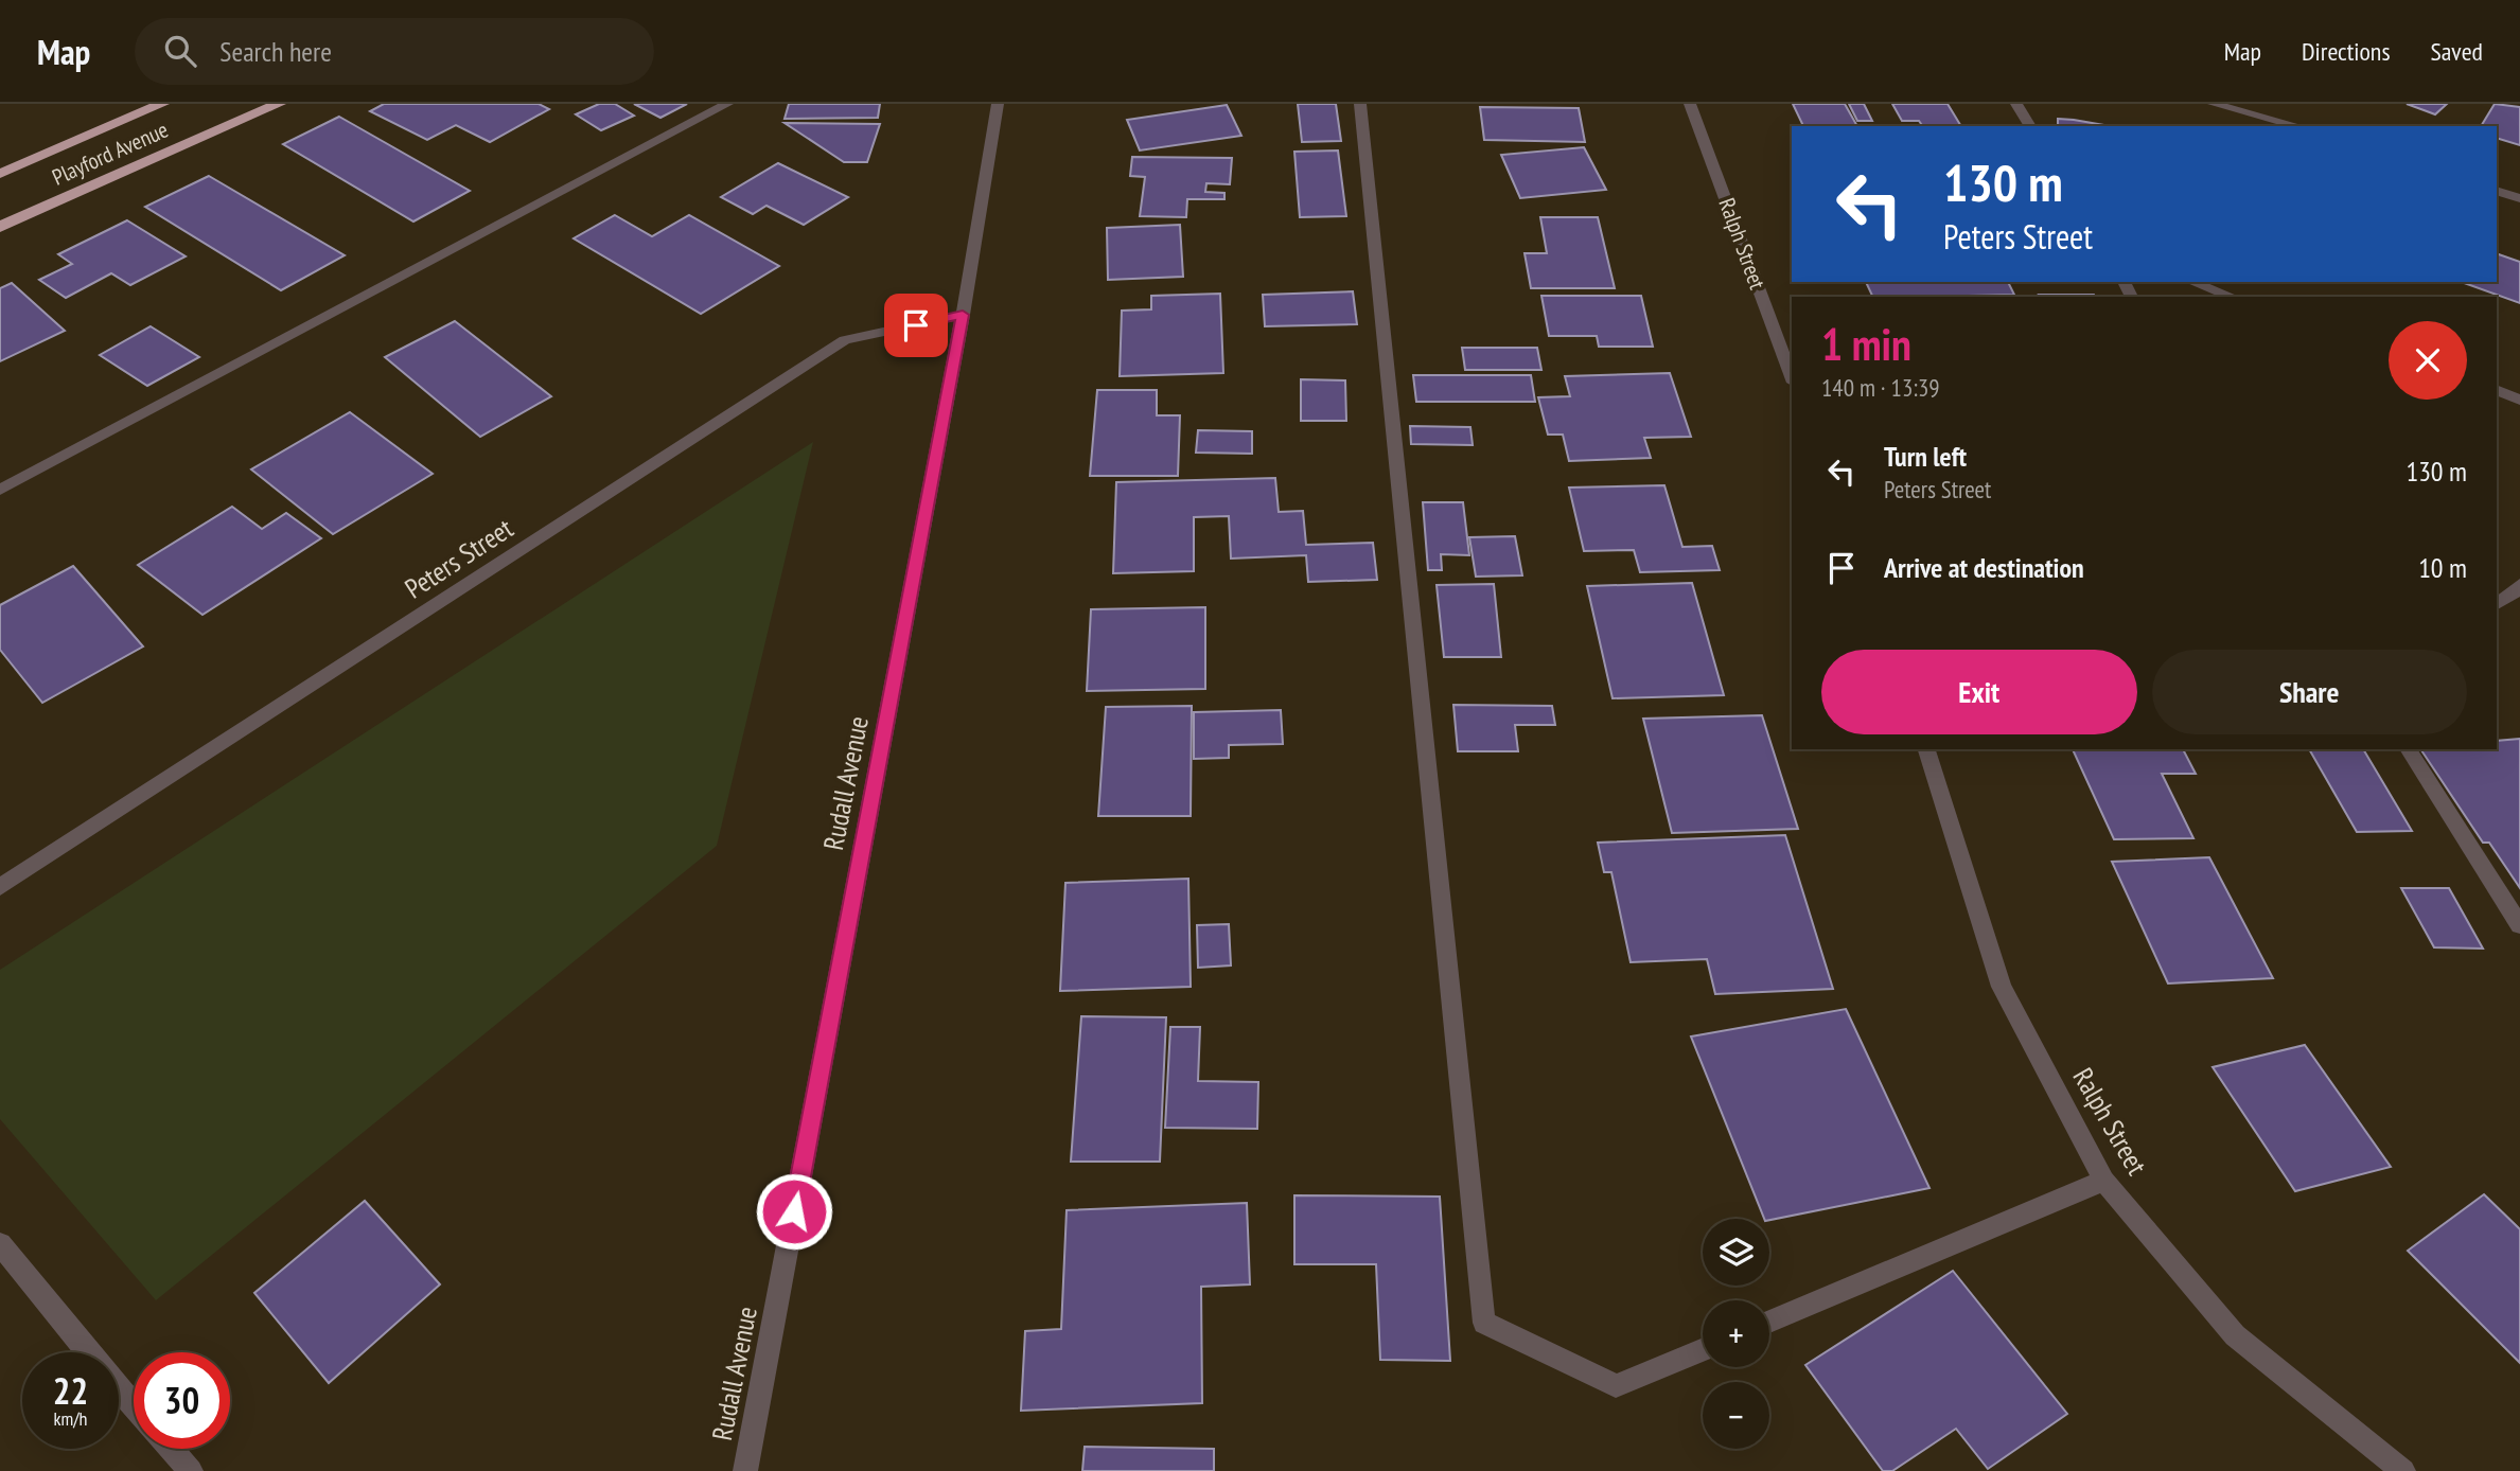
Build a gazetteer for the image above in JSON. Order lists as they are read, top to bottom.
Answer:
{
  "streets": {
    "highway": ["Playford Avenue"],
    "street": ["Ralph Street", "Peters Street", "Rudall Avenue"]
  },
  "crossings": [
    ["Peters Street", "Rudall Avenue"]
  ],
  "page": {
    "header": "Map",
    "search": "Search here",
    "nav": ["Map", "Directions", "Saved"],
    "turn": ["130 m", "Peters Street"],
    "heading": ["1 min", "140 m · 13:39"],
    "list": [
      {
        "name": "Turn left",
        "note": "Peters Street",
        "value": "130 m"
      },
      {
        "name": "Arrive at destination",
        "value": "10 m"
      }
    ],
    "buttons": ["Exit", "Share"],
    "map_buttons": ["+", "−"],
    "speed": "22 km/h",
    "limit": "30"
  }
}
